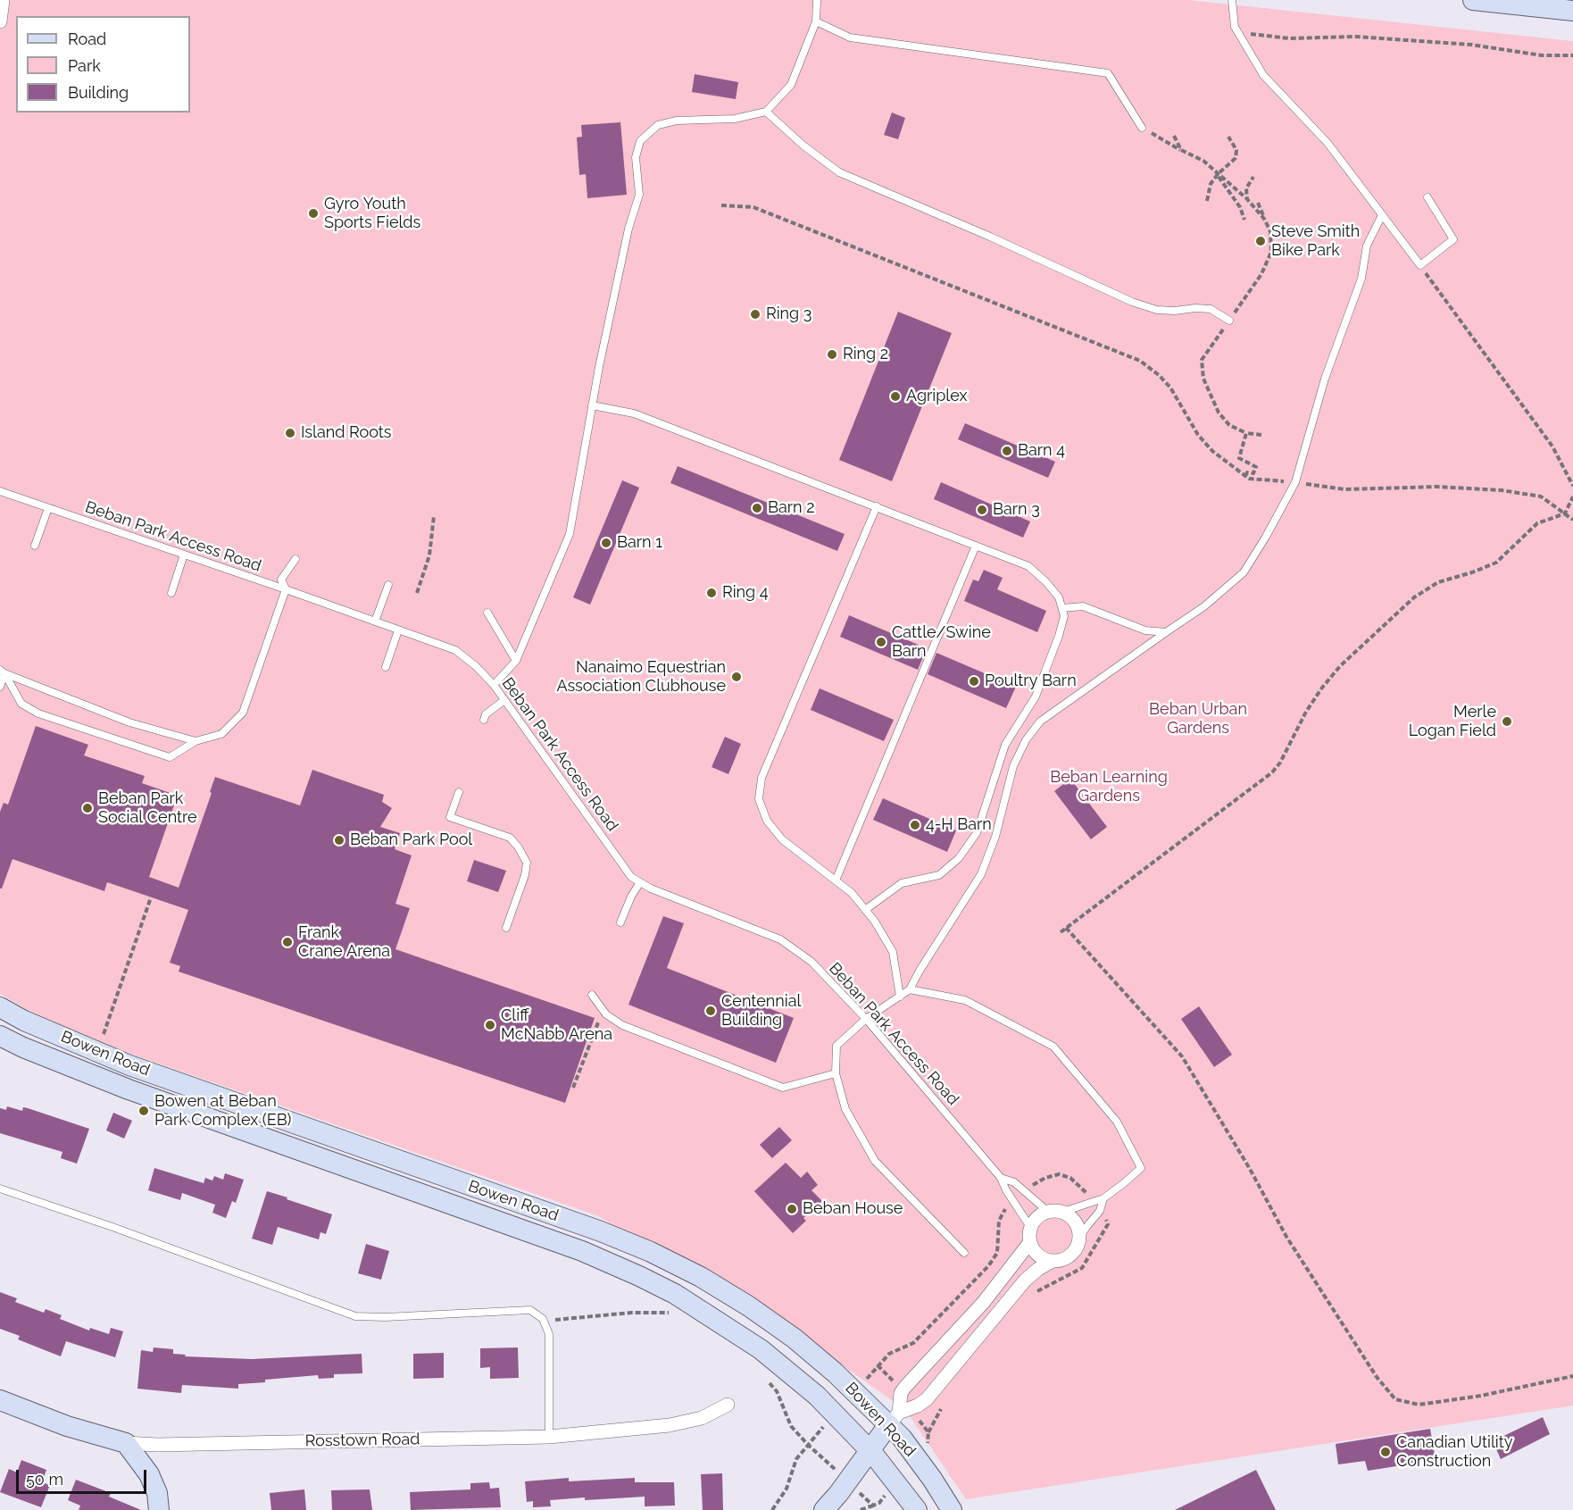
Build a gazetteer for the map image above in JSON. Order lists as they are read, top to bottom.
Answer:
{
  "streets": {
    "main road": ["Bowen Road", "Rosstown Road"],
    "lane": ["Beban Park Access Road"]
  },
  "parks": ["Beban Urban Gardens", "Beban Learning Gardens"],
  "places": [
    "Gyro Youth Sports Fields",
    "Steve Smith Bike Park",
    "Ring 3",
    "Ring 2",
    "Agriplex",
    "Island Roots",
    "Barn 4",
    "Barn 2",
    "Barn 3",
    "Barn 1",
    "Ring 4",
    "Cattle/Swine Barn",
    "Nanaimo Equestrian Association Clubhouse",
    "Poultry Barn",
    "Merle Logan Field",
    "Beban Park Social Centre",
    "4-H Barn",
    "Beban Park Pool",
    "Frank Crane Arena",
    "Centennial Building",
    "Cliff McNabb Arena",
    "Bowen at Beban Park Complex (EB)",
    "Beban House",
    "Canadian Utility Construction"
  ],
  "legend": ["Road", "Park", "Building"],
  "scale_bar": "50 m"
}
